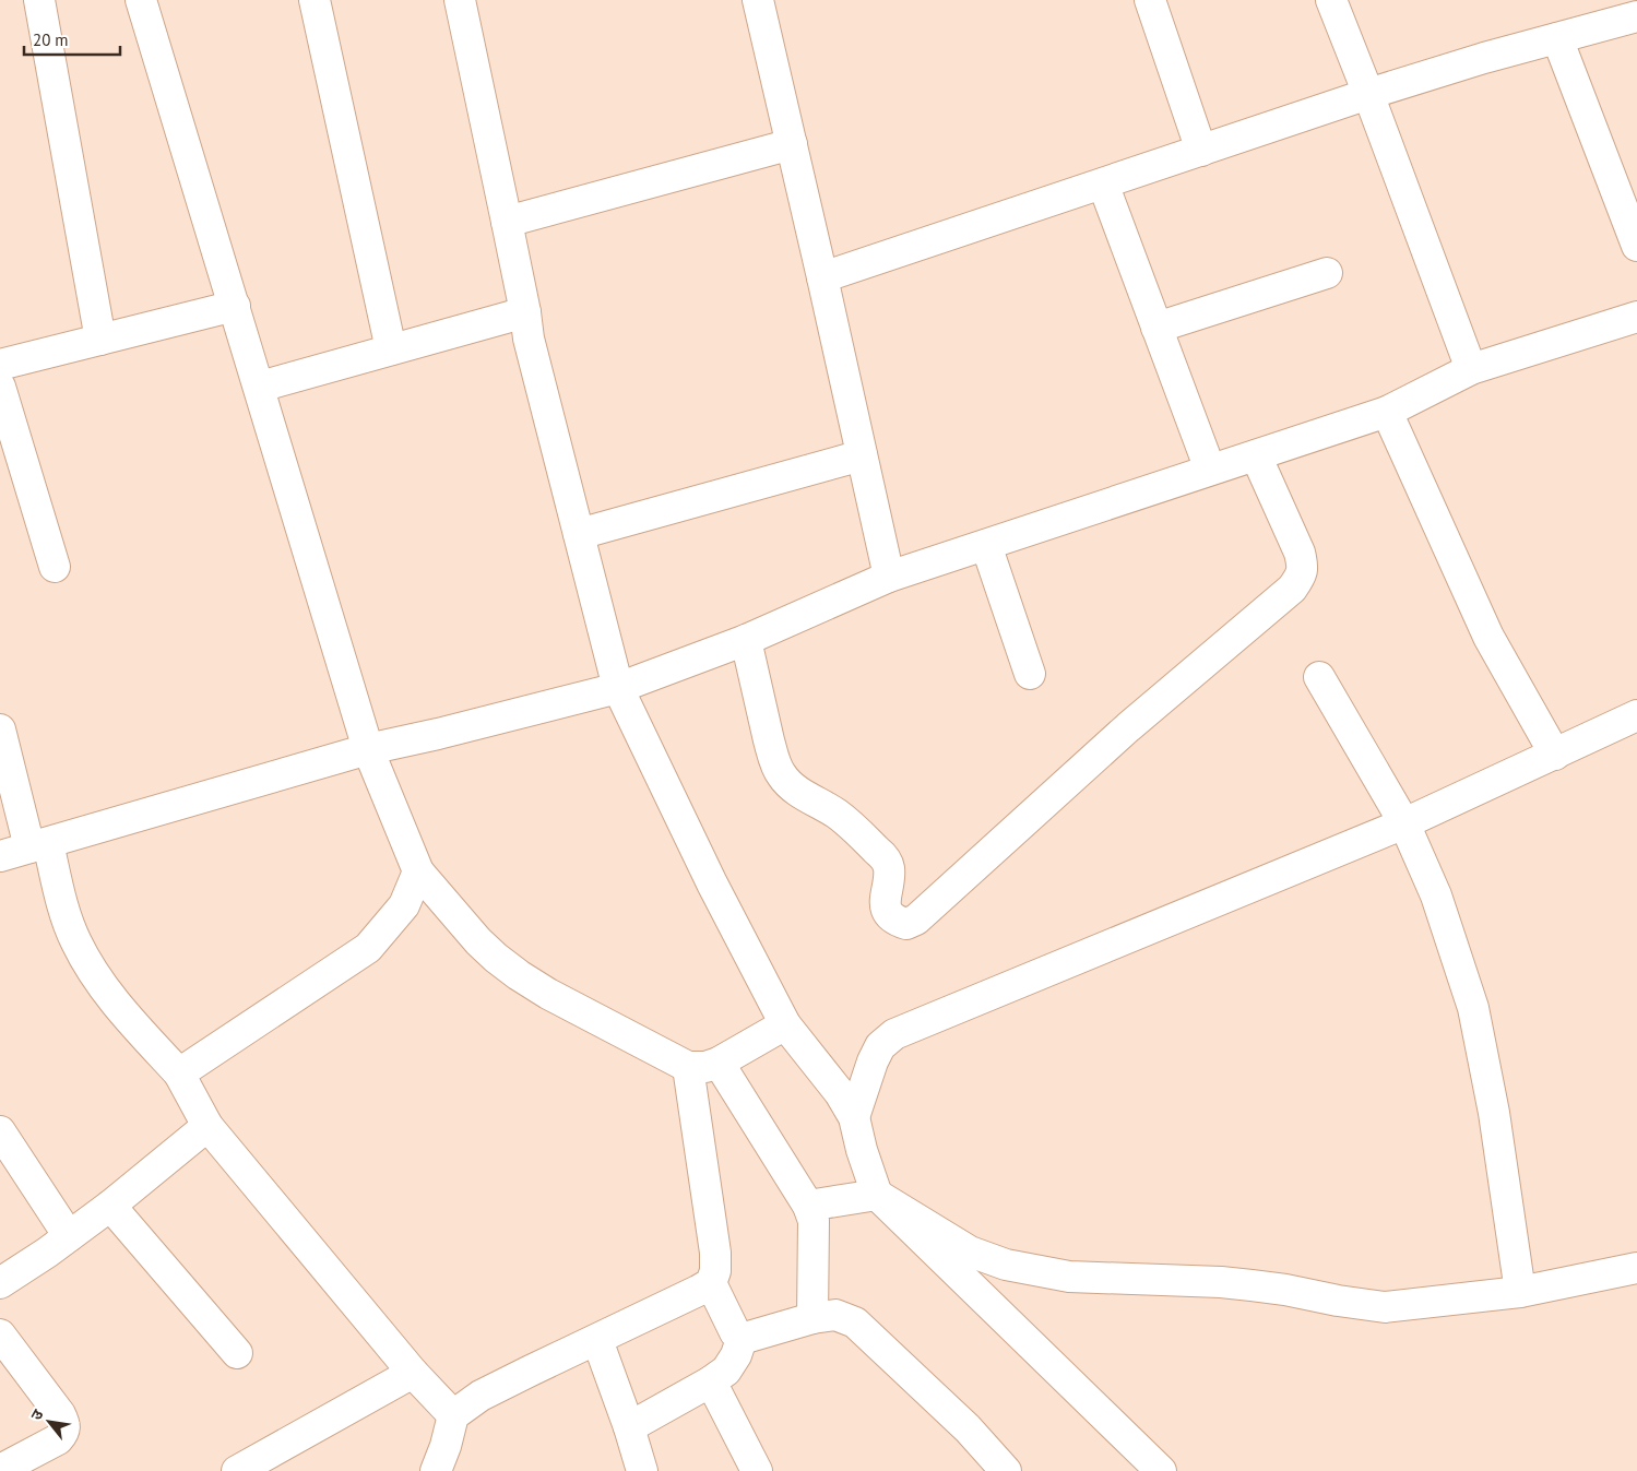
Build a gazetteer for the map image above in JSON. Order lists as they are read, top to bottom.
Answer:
{
  "scale_bar": "20 m",
  "north": "top left"
}
